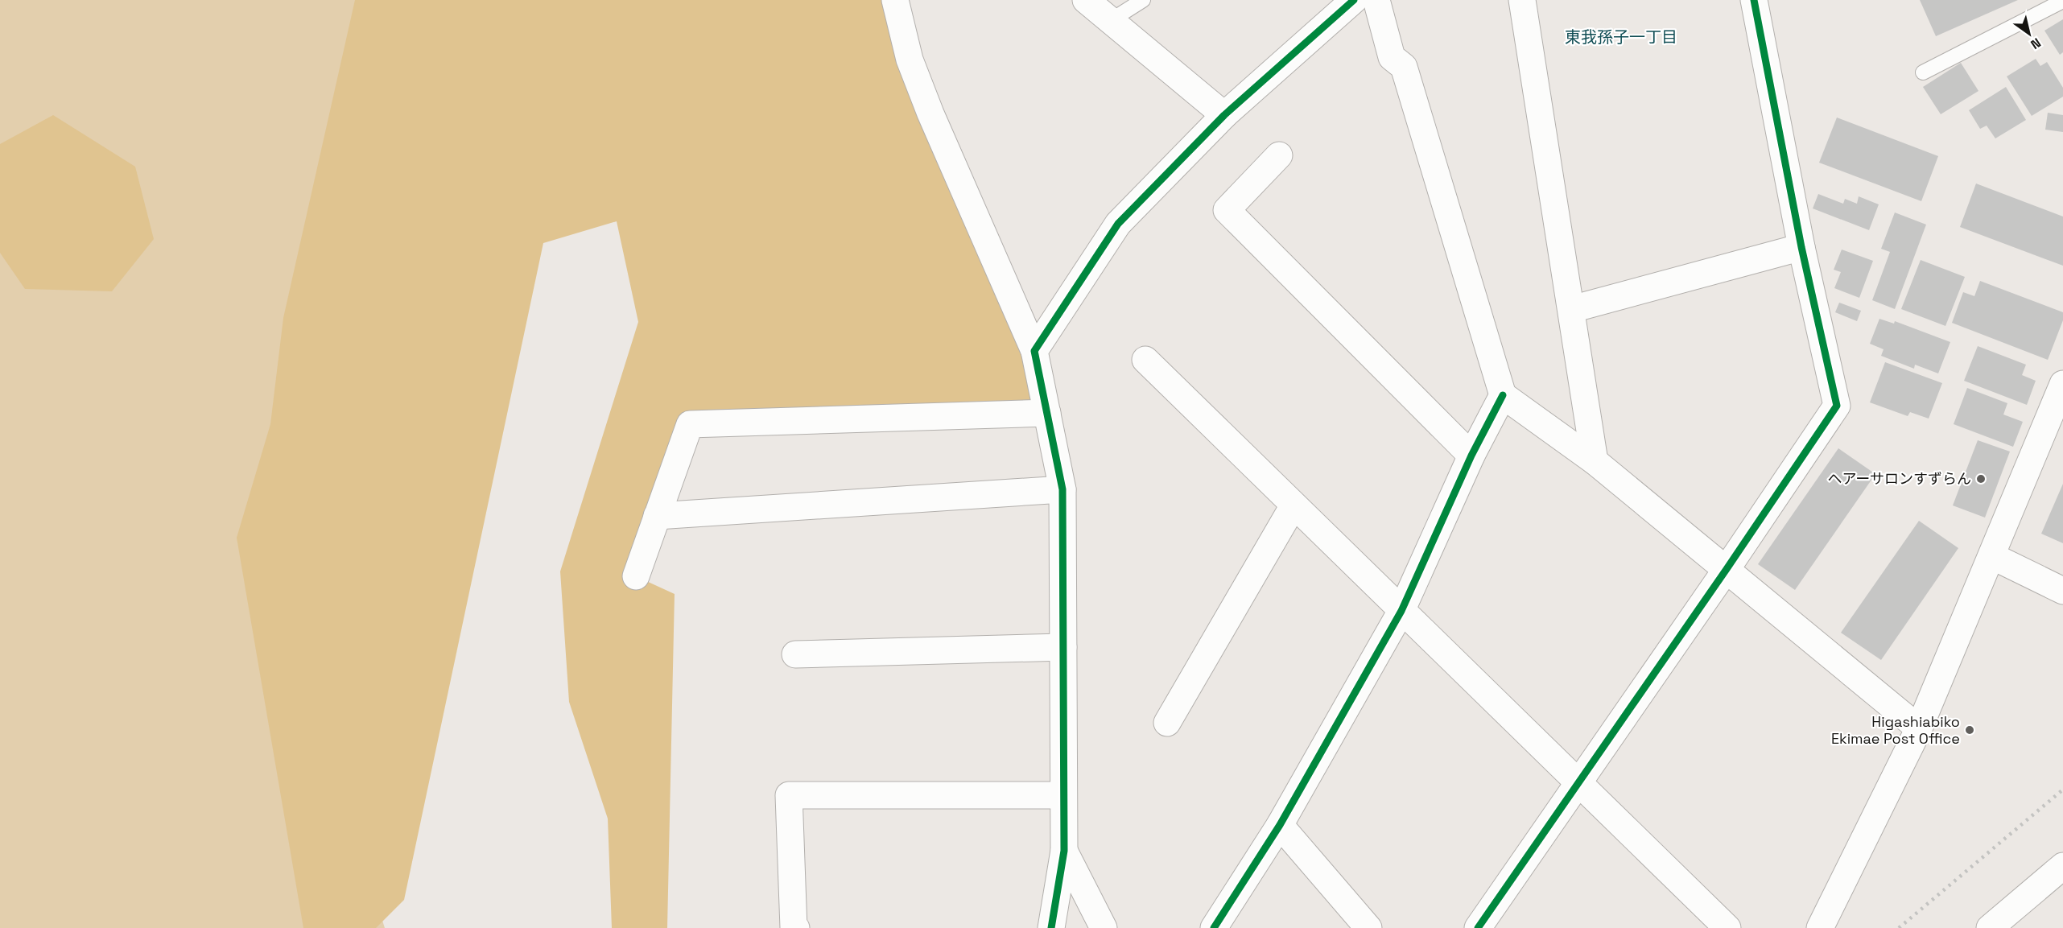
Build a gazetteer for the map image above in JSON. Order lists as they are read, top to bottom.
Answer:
{
  "districts": ["東我孫子一丁目"],
  "places": ["ヘアーサロンすずらん", "Higashiabiko Ekimae Post Office"],
  "north": "bottom right"
}
